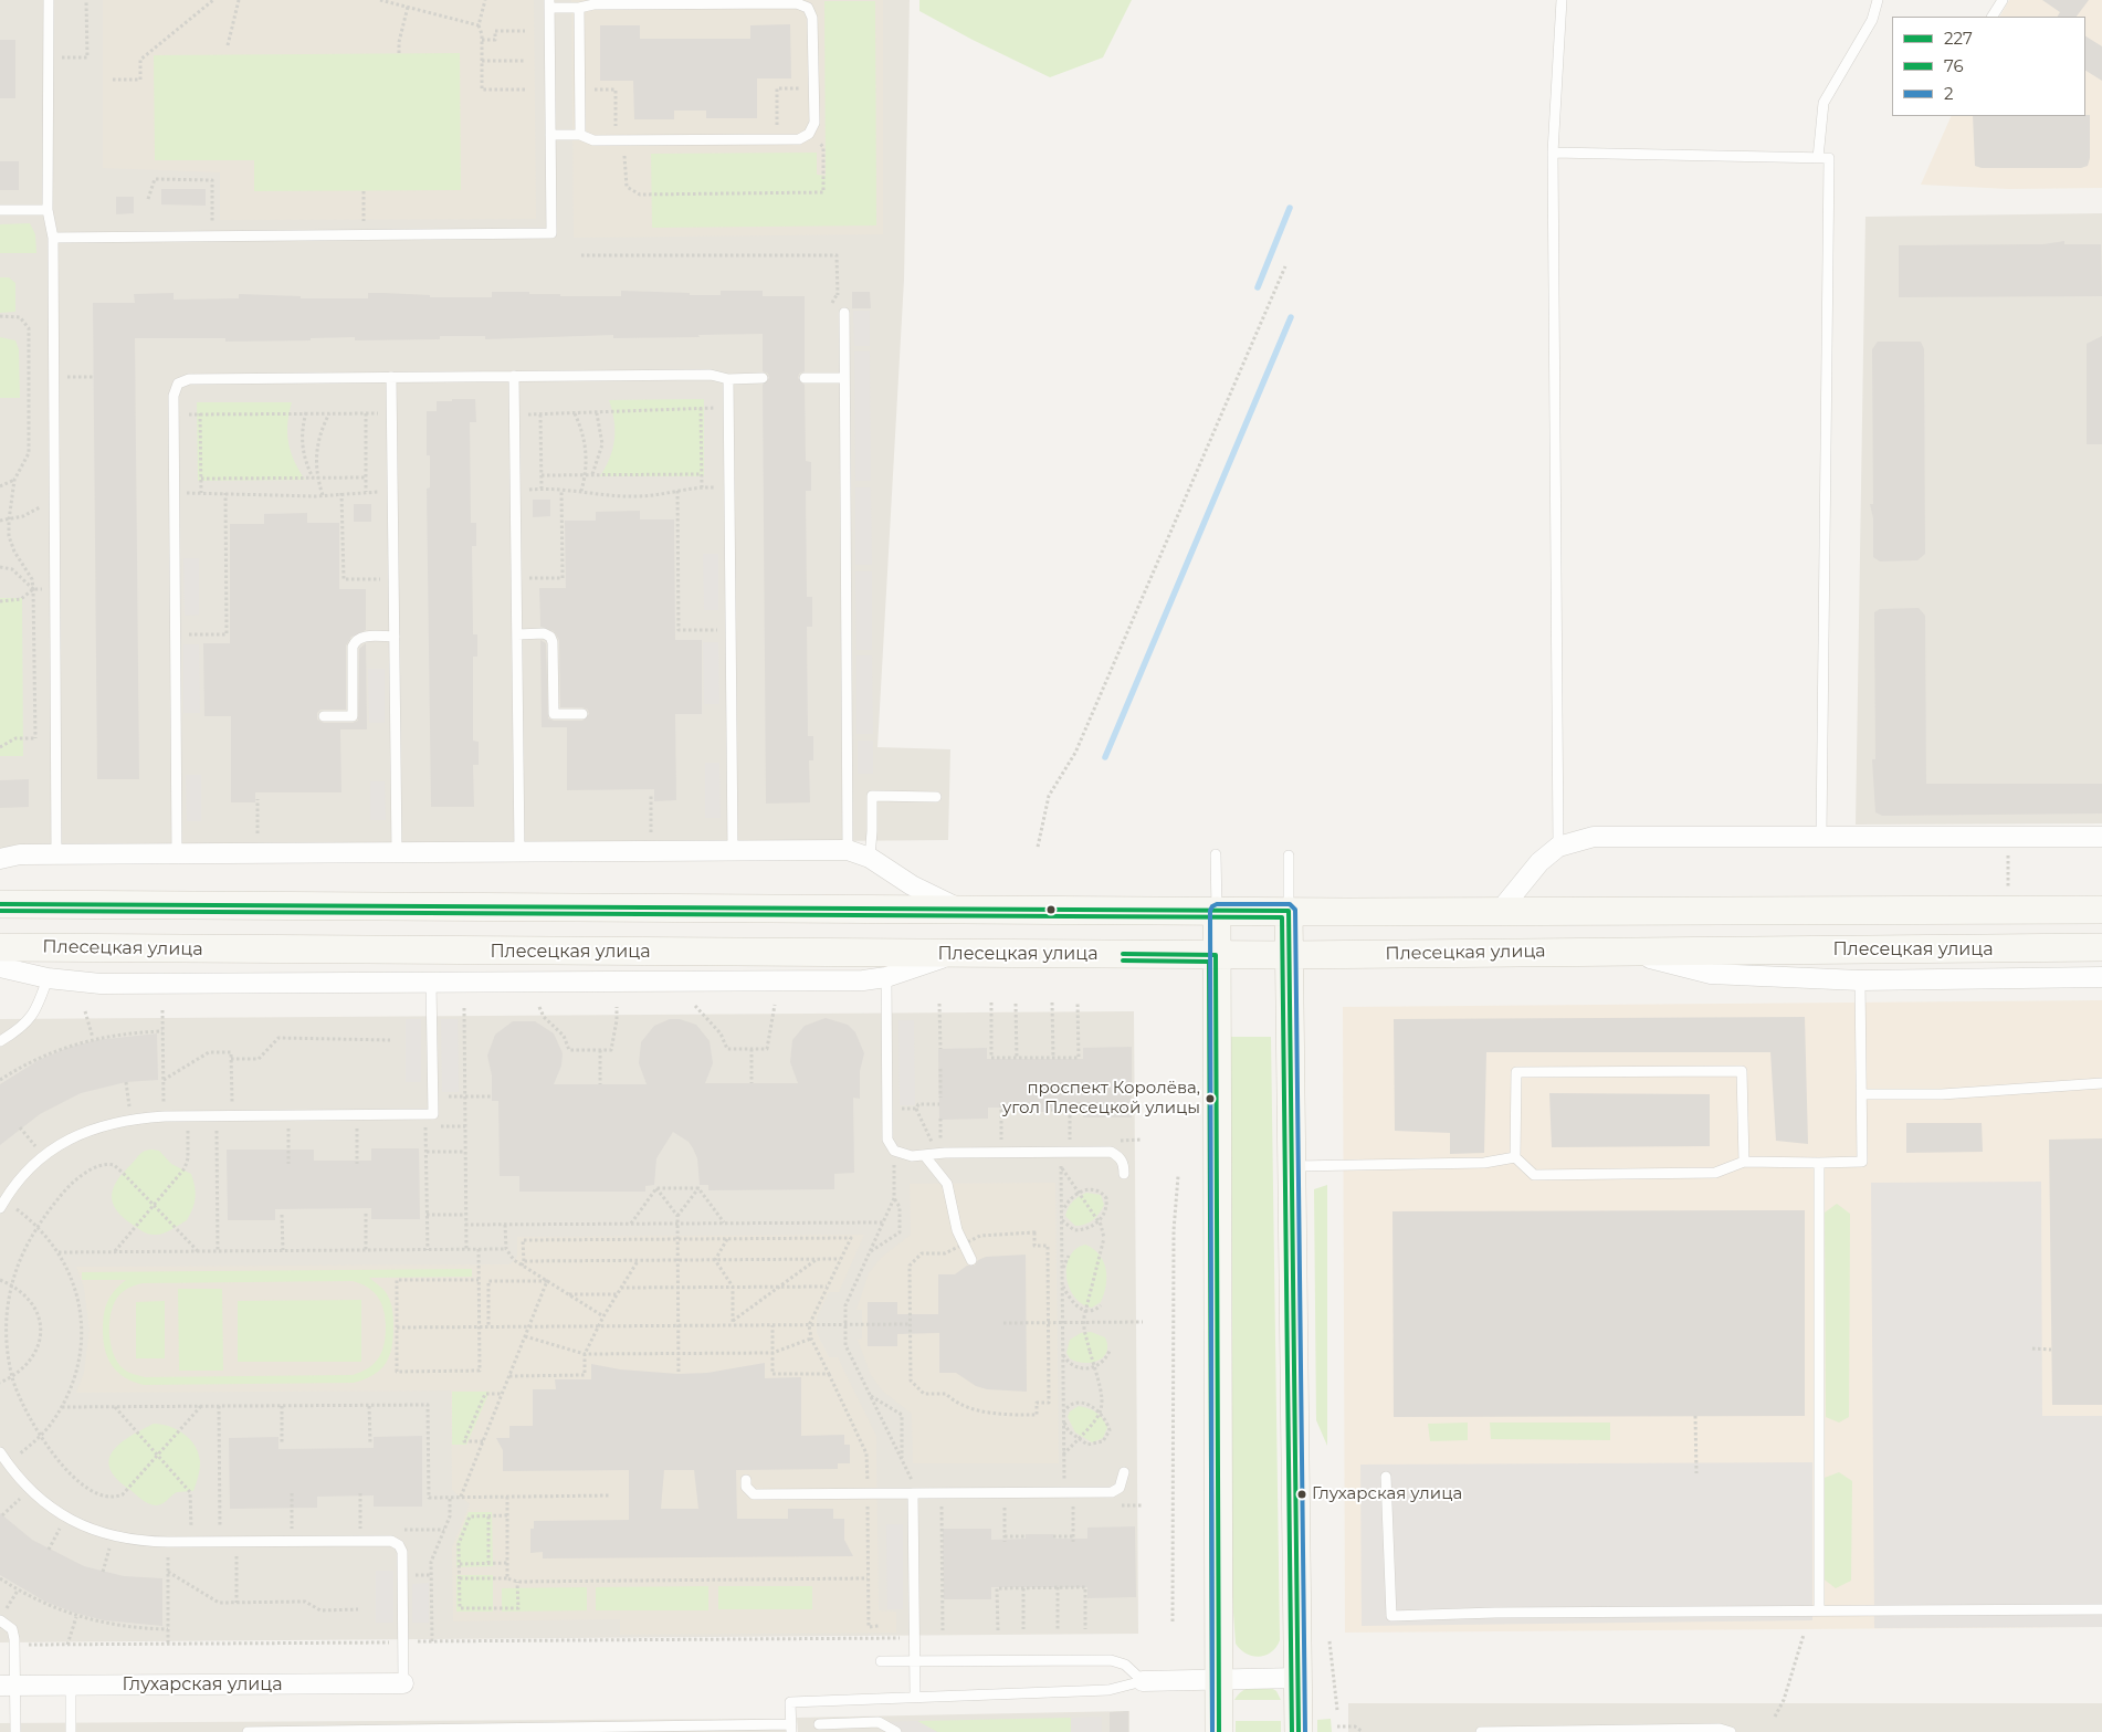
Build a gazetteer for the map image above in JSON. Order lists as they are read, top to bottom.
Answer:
{
  "streets": {
    "main road": ["Плесецкая улица"],
    "street": ["Глухарская улица"]
  },
  "places": ["проспект Королёва, угол Плесецкой улицы", "Глухарская улица"],
  "lines": ["transit line 227", "transit line 2", "transit line 76"],
  "legend": ["227", "76", "2"]
}
